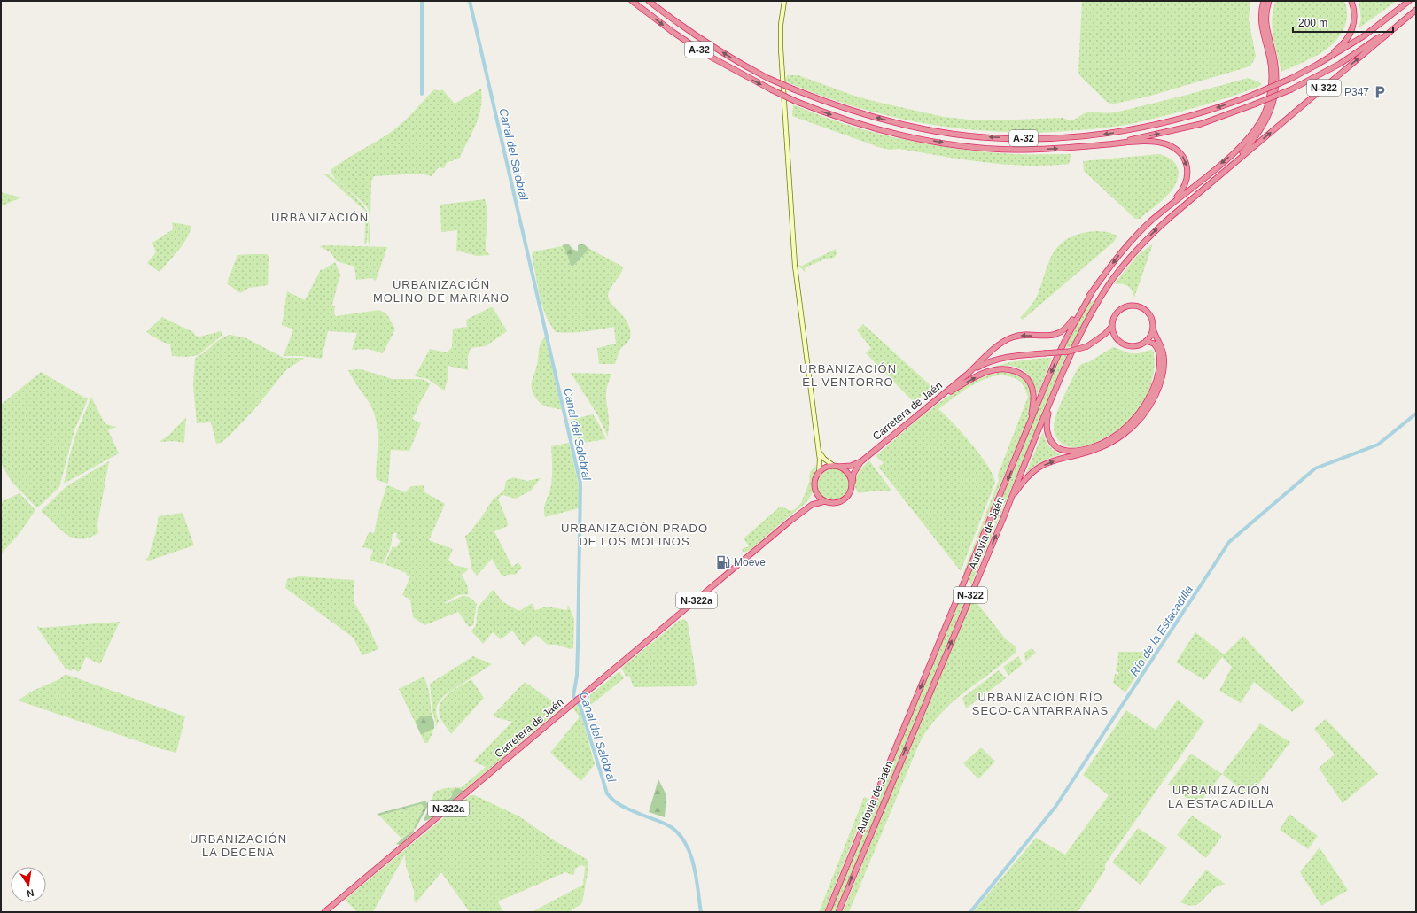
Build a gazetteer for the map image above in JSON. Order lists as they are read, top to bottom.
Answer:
{
  "streets": {
    "highway": [
      "A-32",
      "N-322",
      "Carretera de Jaén",
      "Autovía de Jaén",
      "N-322a"
    ]
  },
  "crossings": [
    ["N-322", "Autovía de Jaén"],
    ["Carretera de Jaén", "N-322a"]
  ],
  "districts": [
    "URBANIZACIÓN",
    "URBANIZACIÓN MOLINO DE MARIANO",
    "URBANIZACIÓN EL VENTORRO",
    "URBANIZACIÓN PRADO DE LOS MOLINOS",
    "URBANIZACIÓN RÍO SECO-CANTARRANAS",
    "URBANIZACIÓN LA ESTACADILLA",
    "URBANIZACIÓN LA DECENA"
  ],
  "water": ["Canal del Salobral", "Río de la Estacadilla"],
  "places": {
    "parking": ["P347"],
    "fuel station": ["Moeve"]
  },
  "scale_bar": "200 m",
  "north": "bottom"
}
